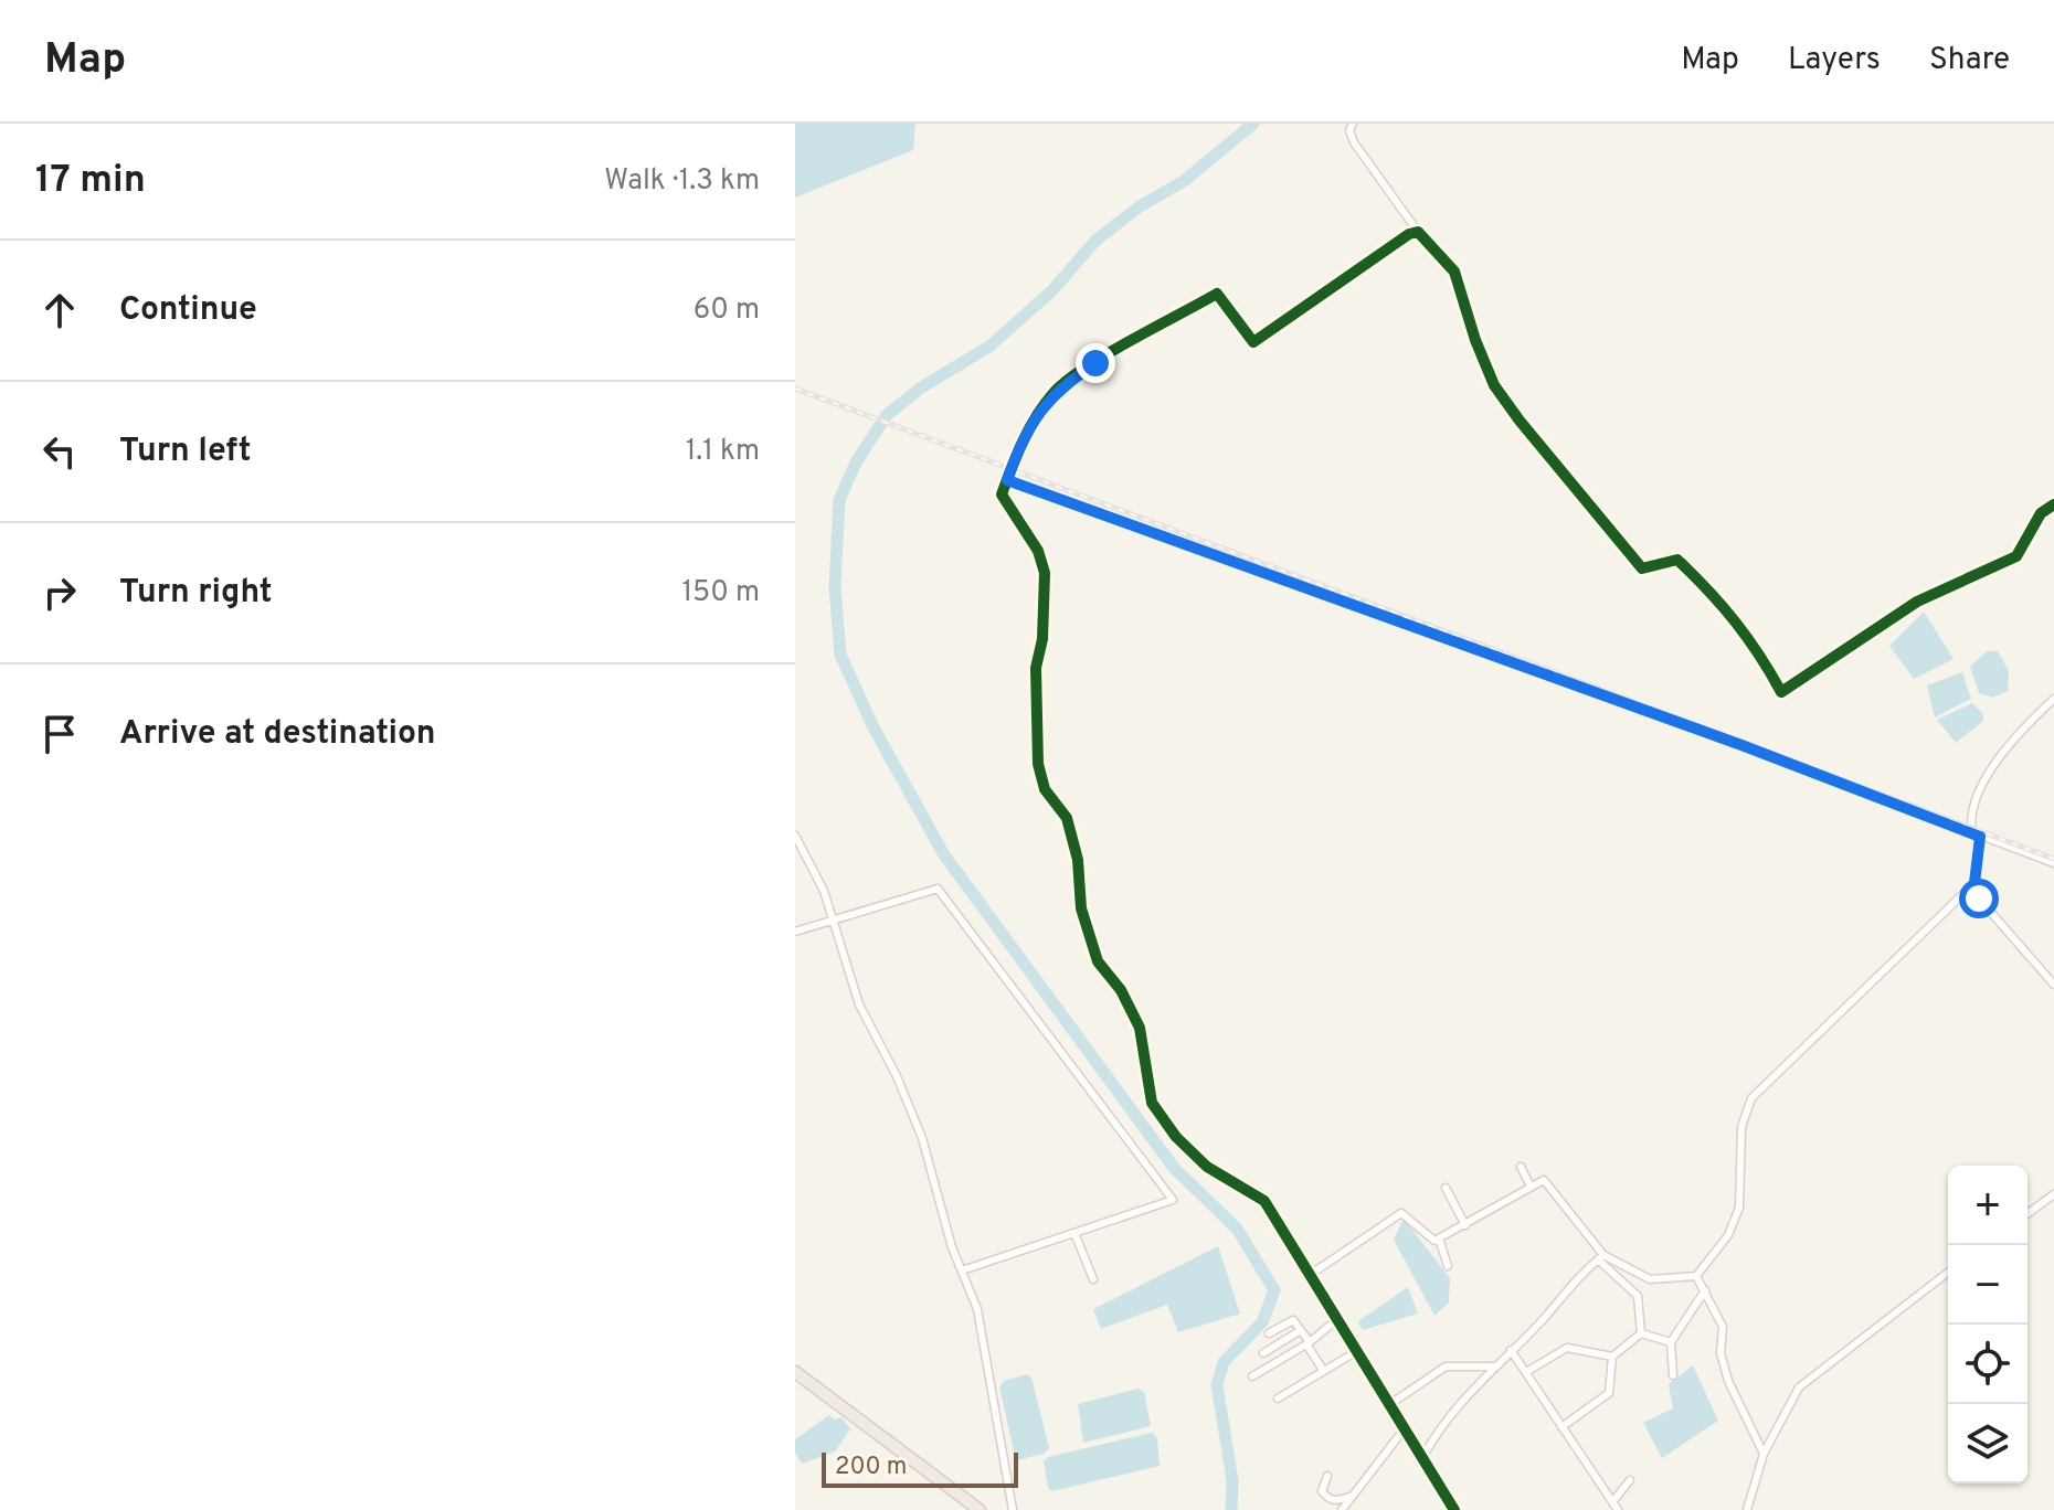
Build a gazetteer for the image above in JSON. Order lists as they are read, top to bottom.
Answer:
{
  "scale_bar": "200 m",
  "page": {
    "header": "Map",
    "nav": ["Map", "Layers", "Share"],
    "heading": ["17 min", "Walk · 1.3 km"],
    "list": [
      ["Continue", "60 m"],
      ["Turn left", "1.1 km"],
      ["Turn right", "150 m"],
      "Arrive at destination"
    ],
    "map_buttons": ["+", "−"],
    "scale": "200 m"
  }
}
